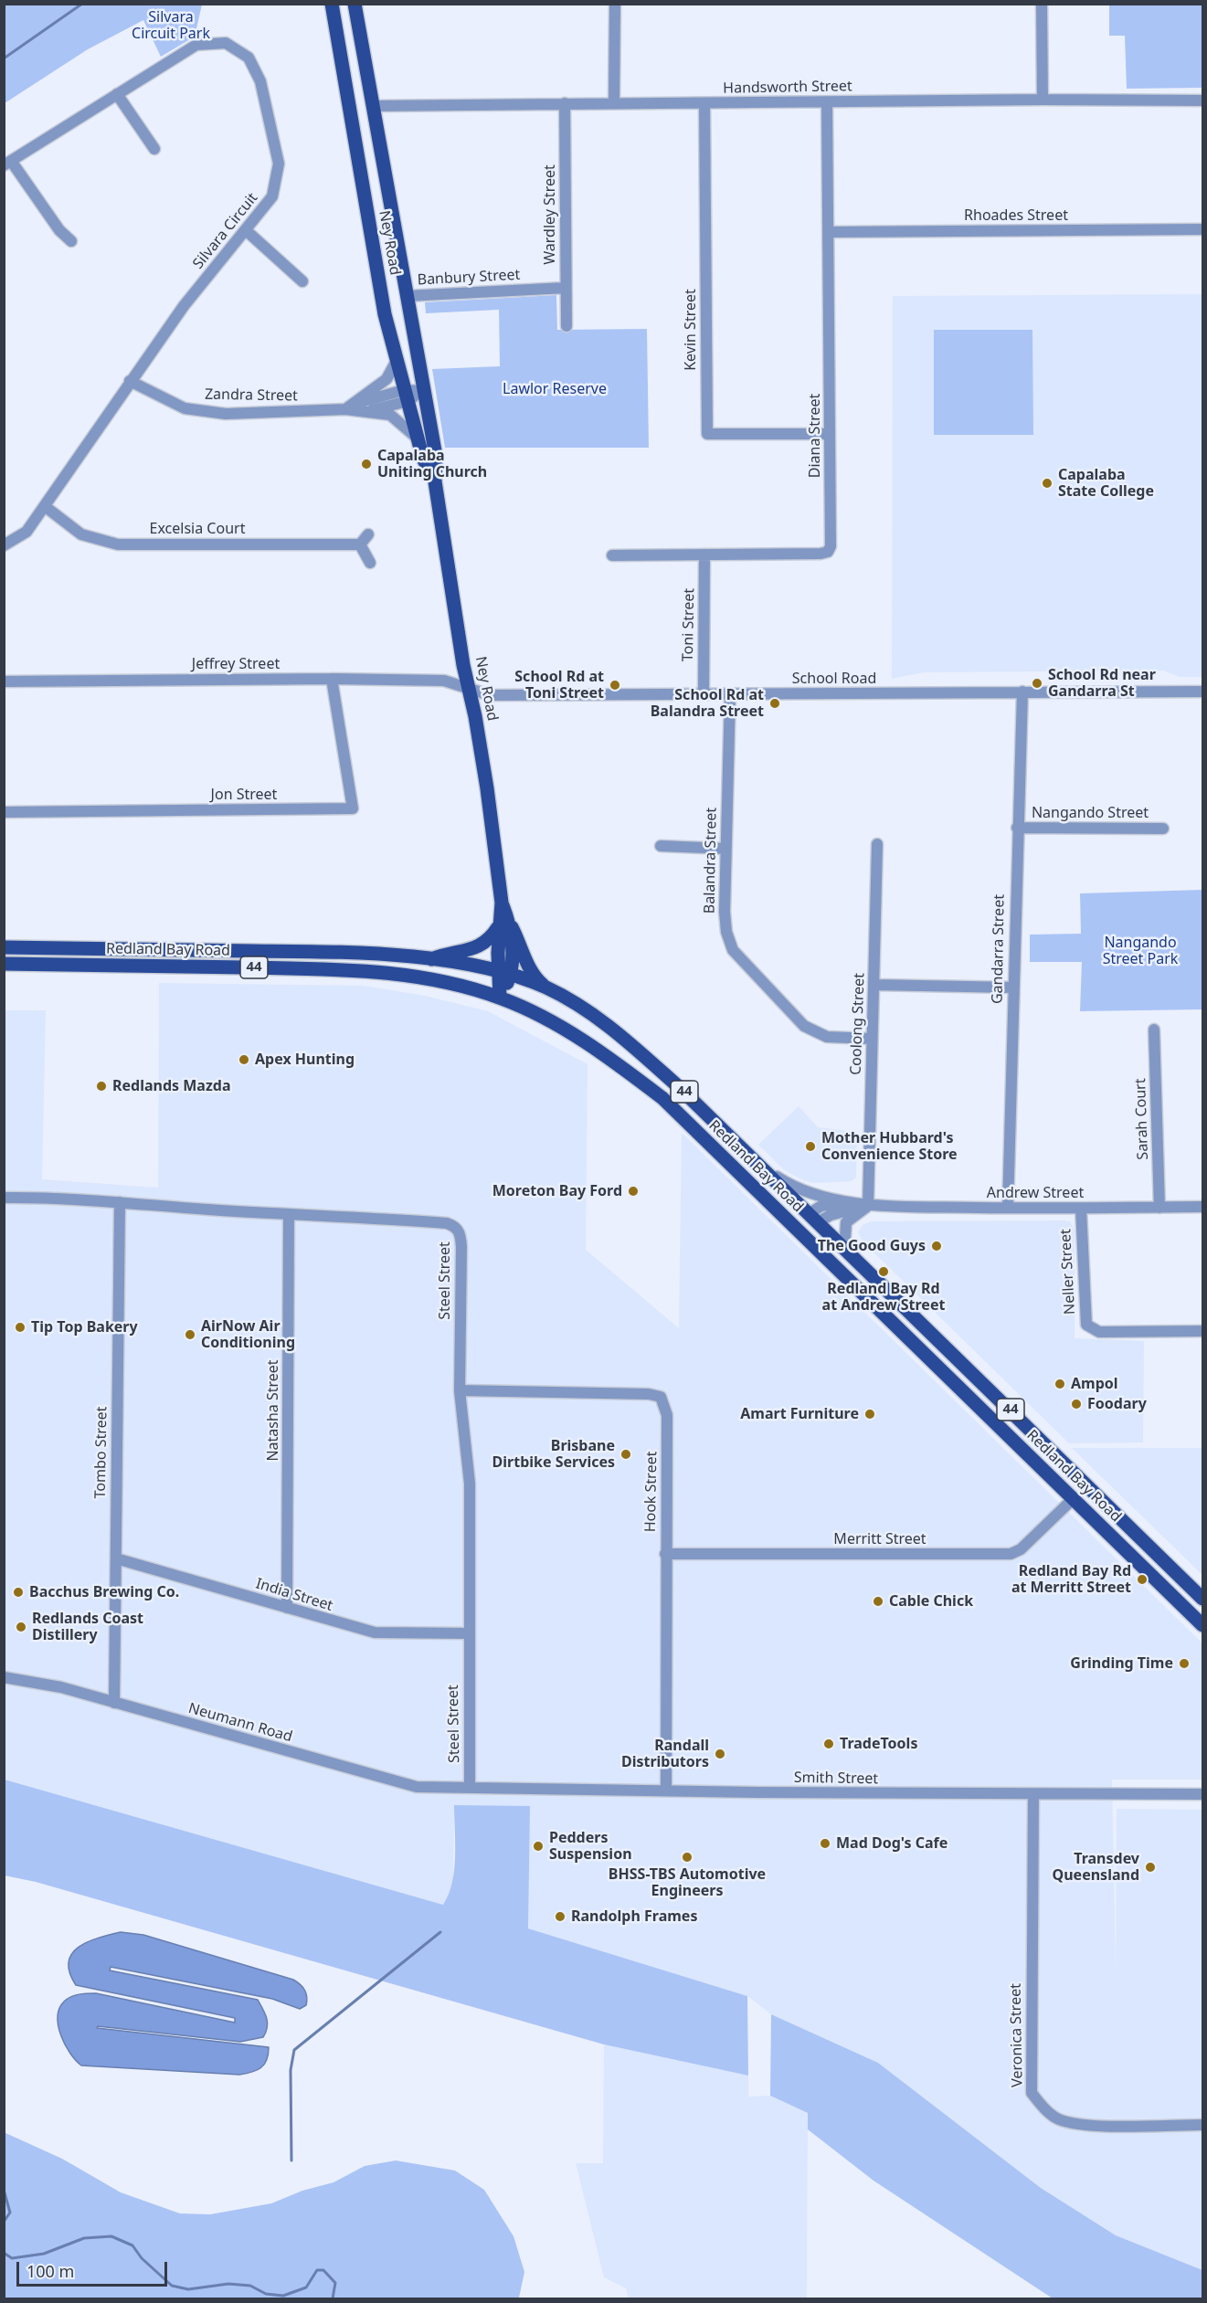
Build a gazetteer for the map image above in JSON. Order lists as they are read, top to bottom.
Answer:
{
  "streets": {
    "main road": ["Ney Road", "Redland Bay Road", "44"],
    "street": [
      "Handsworth Street",
      "Wardley Street",
      "Rhoades Street",
      "Silvara Circuit",
      "Banbury Street",
      "Kevin Street",
      "Zandra Street",
      "Diana Street",
      "Excelsia Court",
      "Toni Street",
      "Jeffrey Street",
      "School Road",
      "Jon Street",
      "Nangando Street",
      "Balandra Street",
      "Gandarra Street",
      "Coolong Street",
      "Sarah Court",
      "Andrew Street",
      "Neller Street",
      "Steel Street",
      "Natasha Street",
      "Tombo Street",
      "Hook Street",
      "Merritt Street",
      "India Street",
      "Neumann Road",
      "Smith Street",
      "Veronica Street"
    ]
  },
  "crossings": [
    ["Handsworth Street", "Wardley Street"],
    ["Handsworth Street", "Ney Road"],
    ["Handsworth Street", "Kevin Street"],
    ["Handsworth Street", "Diana Street"],
    ["Wardley Street", "Banbury Street"],
    ["Rhoades Street", "Diana Street"],
    ["Silvara Circuit", "Zandra Street"],
    ["Silvara Circuit", "Excelsia Court"],
    ["Ney Road", "Banbury Street"],
    ["Ney Road", "Zandra Street"],
    ["Ney Road", "Jeffrey Street"],
    ["Ney Road", "School Road"],
    ["Ney Road", "Redland Bay Road"],
    ["Kevin Street", "Diana Street"],
    ["Diana Street", "Toni Street"],
    ["Toni Street", "School Road"],
    ["Jeffrey Street", "School Road"],
    ["Jeffrey Street", "Jon Street"],
    ["School Road", "Balandra Street"],
    ["School Road", "Gandarra Street"],
    ["Nangando Street", "Gandarra Street"],
    ["Balandra Street", "Coolong Street"],
    ["Gandarra Street", "Andrew Street"],
    ["Redland Bay Road", "Andrew Street"],
    ["Redland Bay Road", "Merritt Street"],
    ["Coolong Street", "Andrew Street"],
    ["Sarah Court", "Andrew Street"],
    ["Andrew Street", "Neller Street"],
    ["Steel Street", "Natasha Street"],
    ["Steel Street", "Tombo Street"],
    ["Steel Street", "Hook Street"],
    ["Steel Street", "India Street"],
    ["Steel Street", "Neumann Road"],
    ["Steel Street", "Smith Street"],
    ["Natasha Street", "India Street"],
    ["Tombo Street", "India Street"],
    ["Tombo Street", "Neumann Road"],
    ["Hook Street", "Merritt Street"],
    ["Hook Street", "Smith Street"],
    ["Neumann Road", "Smith Street"],
    ["Smith Street", "Veronica Street"]
  ],
  "parks": ["Silvara Circuit Park", "Lawlor Reserve", "Nangando Street Park"],
  "places": [
    "Capalaba Uniting Church",
    "Capalaba State College",
    "School Rd near Gandarra St",
    "School Rd at Toni Street",
    "School Rd at Balandra Street",
    "Apex Hunting",
    "Redlands Mazda",
    "Mother Hubbard's Convenience Store",
    "Moreton Bay Ford",
    "The Good Guys",
    "Redland Bay Rd at Andrew Street",
    "Tip Top Bakery",
    "AirNow Air Conditioning",
    "Ampol",
    "Foodary",
    "Amart Furniture",
    "Brisbane Dirtbike Services",
    "Redland Bay Rd at Merritt Street",
    "Bacchus Brewing Co.",
    "Cable Chick",
    "Redlands Coast Distillery",
    "Grinding Time",
    "TradeTools",
    "Randall Distributors",
    "Mad Dog's Cafe",
    "Pedders Suspension",
    "BHSS-TBS Automotive Engineers",
    "Transdev Queensland",
    "Randolph Frames"
  ],
  "scale_bar": "100 m"
}
